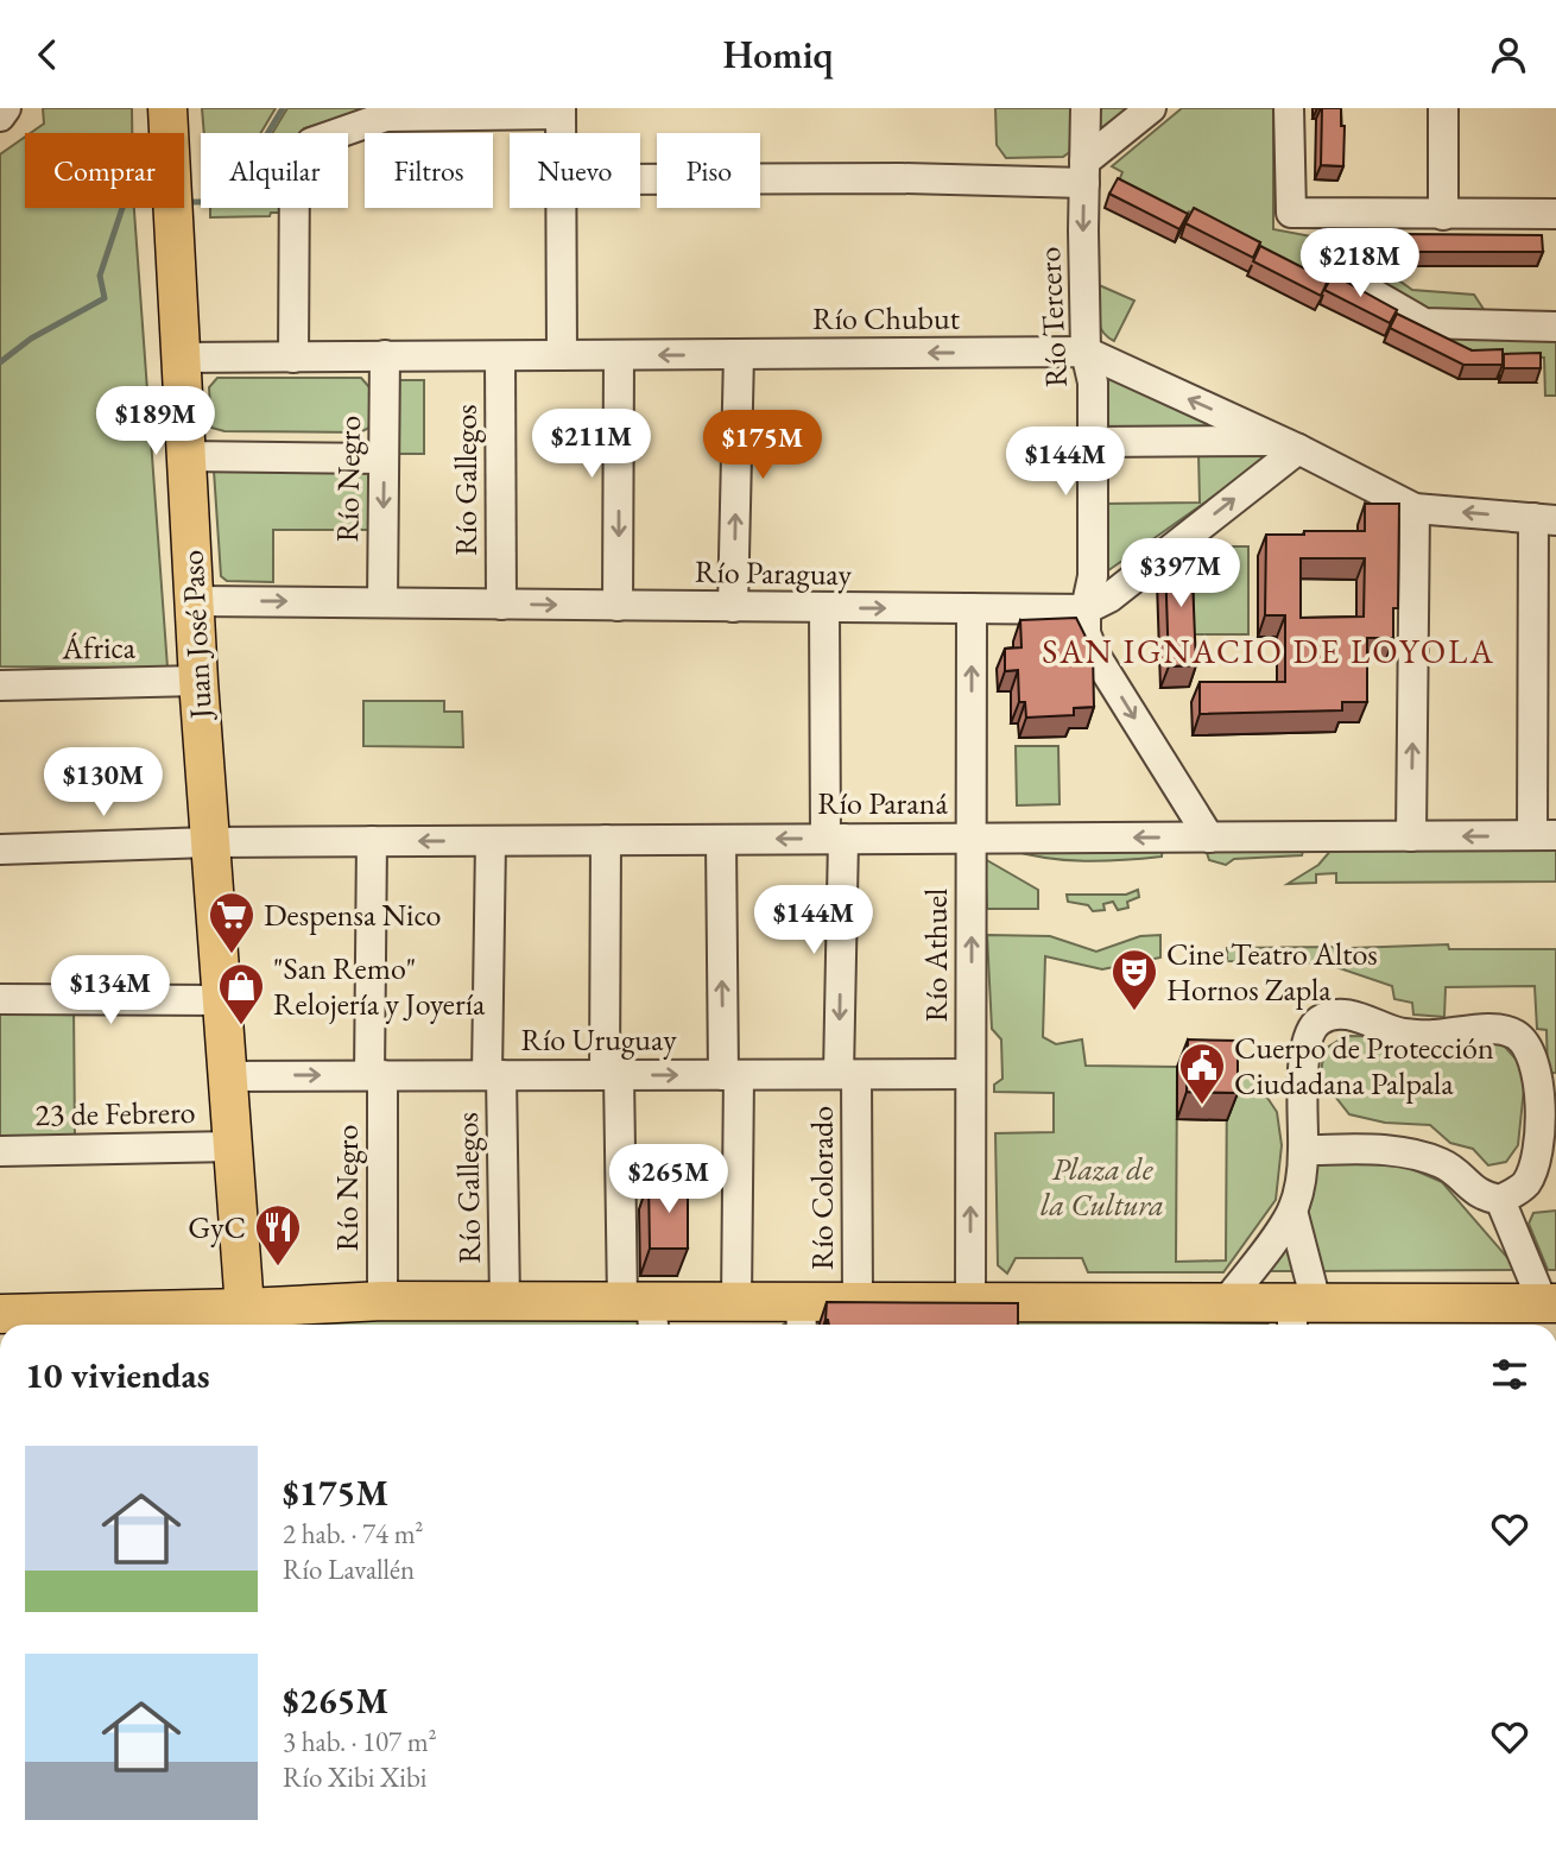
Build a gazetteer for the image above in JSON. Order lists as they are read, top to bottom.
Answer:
{
  "streets": {
    "main road": ["Juan José Paso"],
    "street": [
      "Río Tercero",
      "Río Chubut",
      "Río Negro",
      "Río Gallegos",
      "Río Paraguay",
      "África",
      "Río Paraná",
      "Río Athuel",
      "Río Uruguay",
      "23 de Febrero",
      "Río Colorado"
    ]
  },
  "crossings": [
    ["Río Tercero", "Río Chubut"],
    ["Río Tercero", "Río Paraguay"],
    ["Río Tercero", "Río Paraná"],
    ["Río Chubut", "Río Negro"],
    ["Río Chubut", "Río Gallegos"],
    ["Río Chubut", "Juan José Paso"],
    ["Río Negro", "Río Paraguay"],
    ["Río Negro", "Río Paraná"],
    ["Río Negro", "Río Uruguay"],
    ["Río Gallegos", "Río Paraguay"],
    ["Río Gallegos", "Río Paraná"],
    ["Río Gallegos", "Río Uruguay"],
    ["Río Paraguay", "Juan José Paso"],
    ["Río Paraguay", "Río Athuel"],
    ["Río Paraguay", "Río Colorado"],
    ["Juan José Paso", "África"],
    ["Juan José Paso", "Río Paraná"],
    ["Juan José Paso", "Río Uruguay"],
    ["Juan José Paso", "23 de Febrero"],
    ["Río Paraná", "Río Athuel"],
    ["Río Paraná", "Río Colorado"],
    ["Río Athuel", "Río Uruguay"],
    ["Río Uruguay", "Río Colorado"]
  ],
  "one_way": ["Río Tercero", "Río Paraná", "Río Uruguay"],
  "districts": ["SAN IGNACIO DE LOYOLA"],
  "parks": ["Plaza de la Cultura"],
  "places": {
    "supermarket": ["Despensa Nico"],
    "theatre": ["Cine Teatro Altos Hornos Zapla"],
    "shop": ["\"San Remo\" Relojería y Joyería"],
    "public building": ["Cuerpo de Protección Ciudadana Palpala"],
    "restaurant": ["GyC"]
  },
  "page": {
    "header": "Homiq",
    "chip": [
      "Comprar",
      "Alquilar",
      "Filtros",
      "Nuevo",
      "Piso"
    ],
    "price": [
      "$218M",
      "$189M",
      "$211M",
      "$175M",
      "$144M",
      "$397M",
      "$130M",
      "$144M",
      "$134M",
      "$265M"
    ],
    "heading": "10 viviendas",
    "list": [
      {
        "name": "$175M",
        "note": "2 hab. · 74 m² · Río Lavallén"
      },
      {
        "name": "$265M",
        "note": "3 hab. · 107 m² · Río Xibi Xibi"
      }
    ]
  }
}
